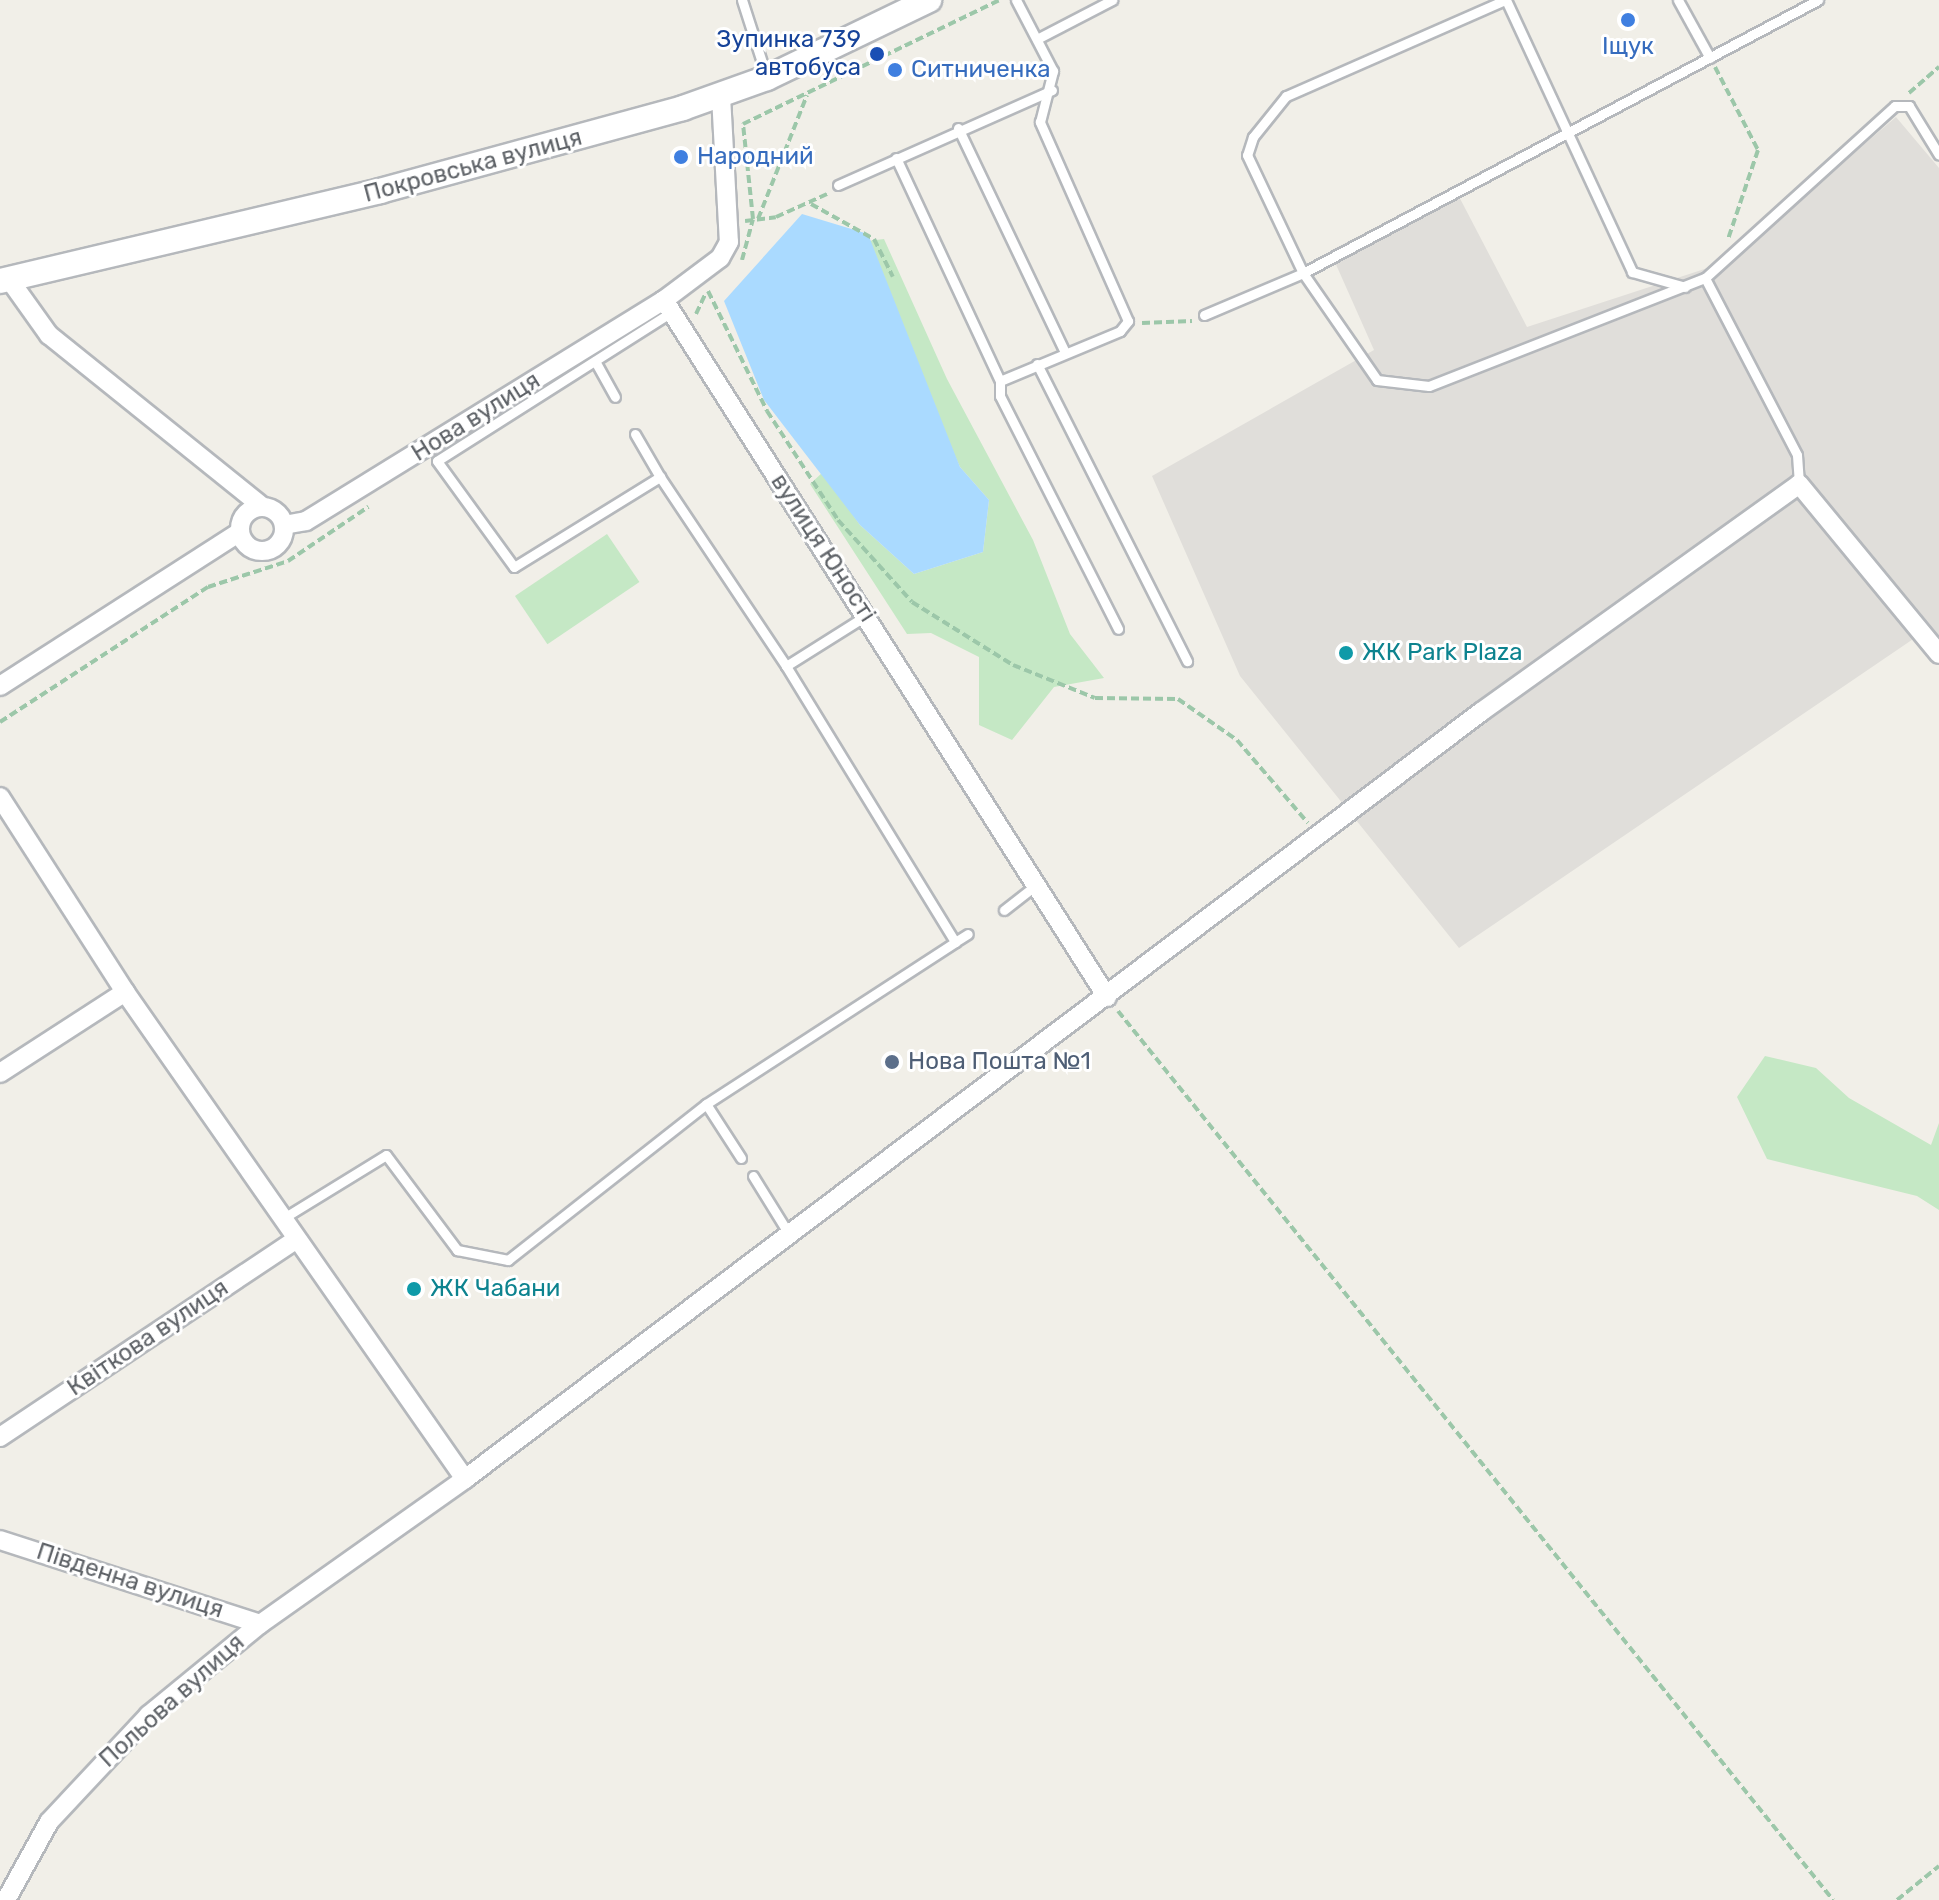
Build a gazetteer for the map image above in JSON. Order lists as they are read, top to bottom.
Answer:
{
  "streets": {
    "street": [
      "Покровська вулиця",
      "Нова вулиця",
      "вулиця Юності",
      "Квіткова вулиця",
      "Південна вулиця",
      "Польова вулиця"
    ]
  },
  "crossings": [
    ["Нова вулиця", "вулиця Юності"],
    ["вулиця Юності", "Польова вулиця"],
    ["Південна вулиця", "Польова вулиця"]
  ],
  "places": [
    "Іщук",
    "Зупинка 739 автобуса",
    "Ситниченка",
    "Народний",
    "ЖК Park Plaza",
    "Нова Пошта №1",
    "ЖК Чабани"
  ]
}
